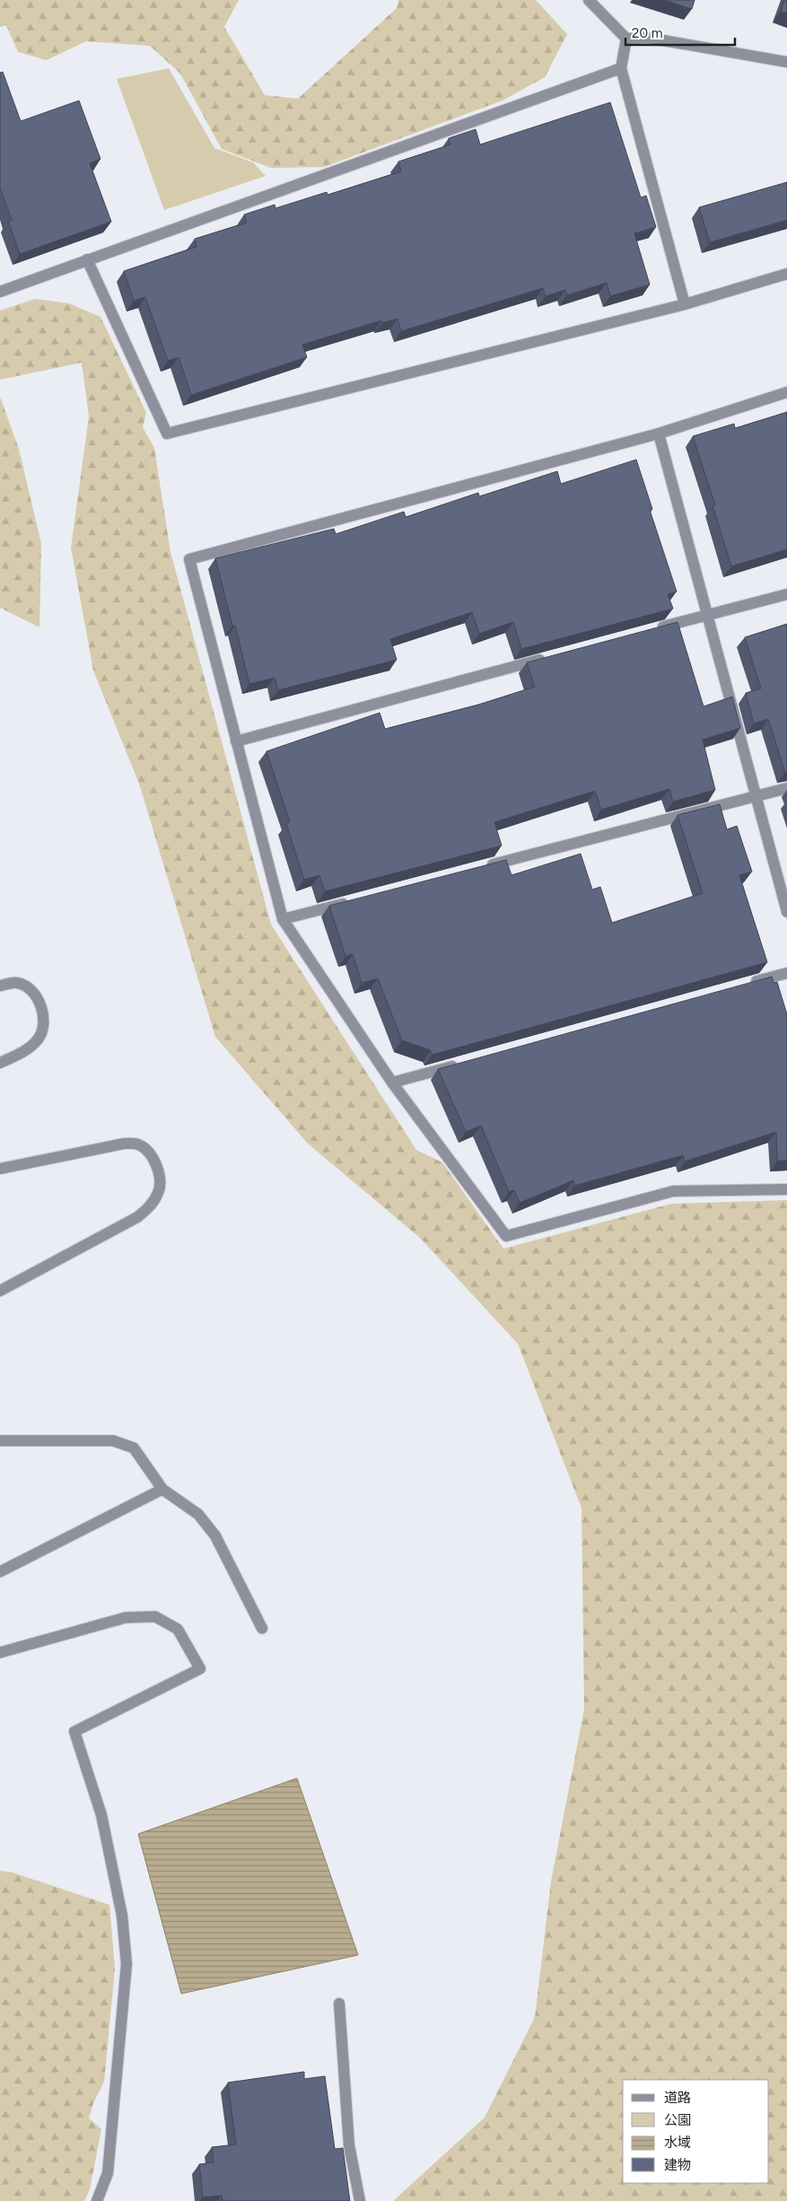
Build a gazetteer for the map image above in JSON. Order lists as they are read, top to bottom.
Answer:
{
  "legend": [
    "道路",
    "公園",
    "水域",
    "建物"
  ],
  "scale_bar": "20 m"
}
